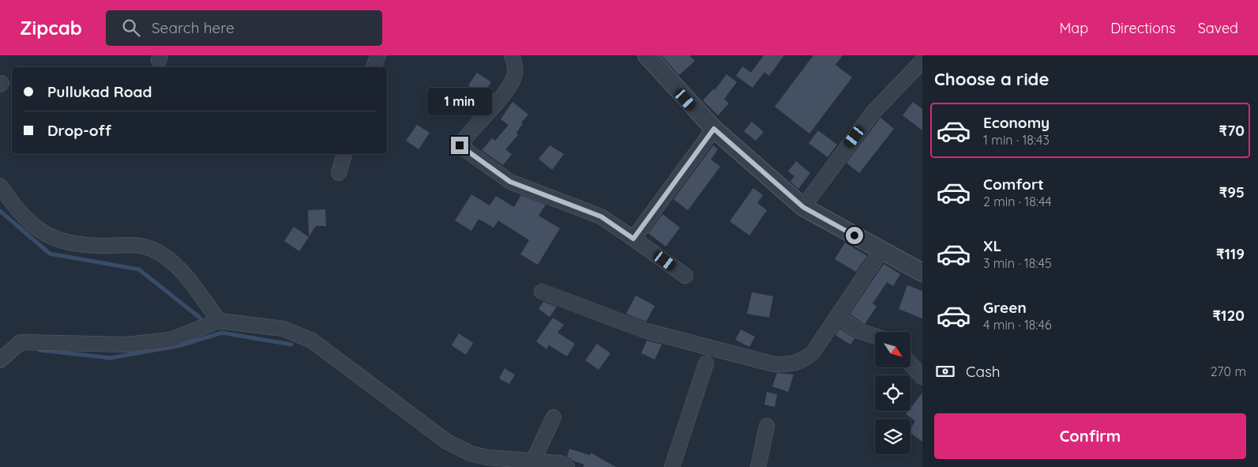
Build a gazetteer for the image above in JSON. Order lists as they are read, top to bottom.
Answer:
{
  "north": "bottom right",
  "page": {
    "header": "Zipcab",
    "search": "Search here",
    "nav": ["Map", "Directions", "Saved"],
    "heading": "Choose a ride",
    "banner": ["Pullukad Road", "Drop-off"],
    "bubble": "1 min",
    "list": [
      {
        "name": "Economy",
        "note": "1 min · 18:43",
        "value": "₹70"
      },
      {
        "name": "Comfort",
        "note": "2 min · 18:44",
        "value": "₹95"
      },
      {
        "name": "XL",
        "note": "3 min · 18:45",
        "value": "₹119"
      },
      {
        "name": "Green",
        "note": "4 min · 18:46",
        "value": "₹120"
      }
    ],
    "pay": ["Cash", "270 m"],
    "buttons": "Confirm"
  }
}
